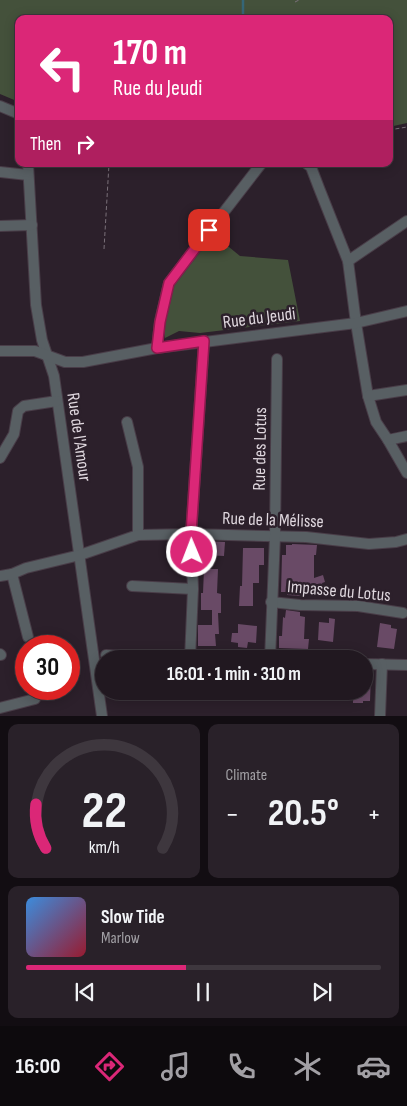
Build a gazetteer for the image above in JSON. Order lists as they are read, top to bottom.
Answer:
{
  "streets": {
    "street": [
      "Rue du Jeudi",
      "Rue de l'Amour",
      "Rue des Lotus",
      "Rue de la Mélisse",
      "Impasse du Lotus"
    ]
  },
  "crossings": [
    ["Rue du Jeudi", "Rue de l'Amour"],
    ["Rue de l'Amour", "Rue de la Mélisse"],
    ["Rue des Lotus", "Rue de la Mélisse"],
    ["Rue des Lotus", "Impasse du Lotus"]
  ],
  "page": {
    "turn": ["170 m", "Rue du Jeudi"],
    "then": "Then",
    "limit": "30",
    "trip": "16:01 · 1 min · 310 m",
    "tile": "Climate",
    "heat": ["−", "20.5°", "+"],
    "song": ["Slow Tide", "Marlow"],
    "tabs": "16:00",
    "gauge": ["22", "km/h"]
  }
}
